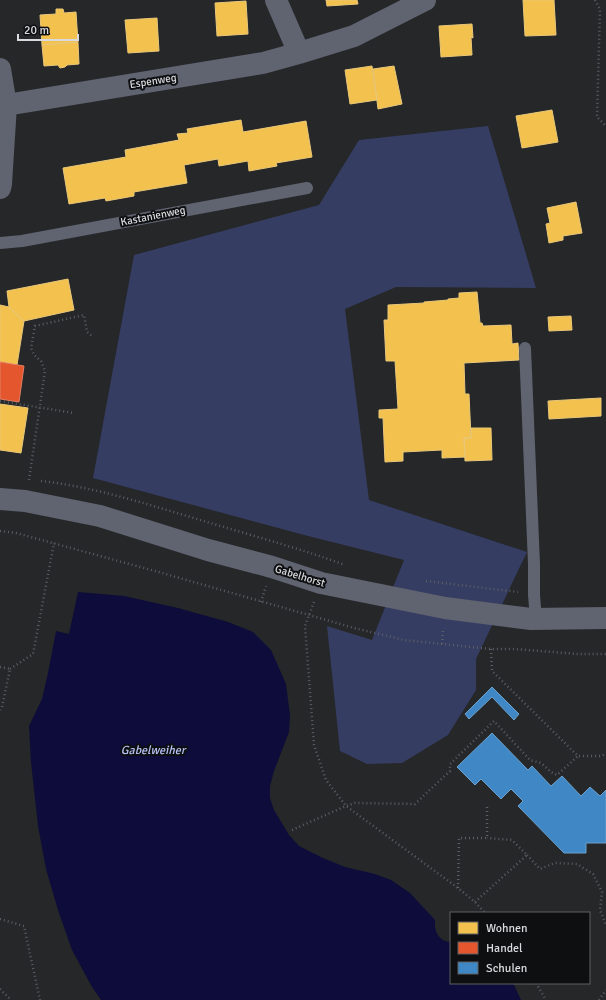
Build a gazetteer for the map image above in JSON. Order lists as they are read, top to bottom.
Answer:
{
  "streets": {
    "street": ["Espenweg", "Gabelhorst"],
    "lane": ["Kastanienweg"]
  },
  "water": ["Gabelweiher"],
  "legend": ["Wohnen", "Handel", "Schulen"],
  "scale_bar": "20 m"
}
